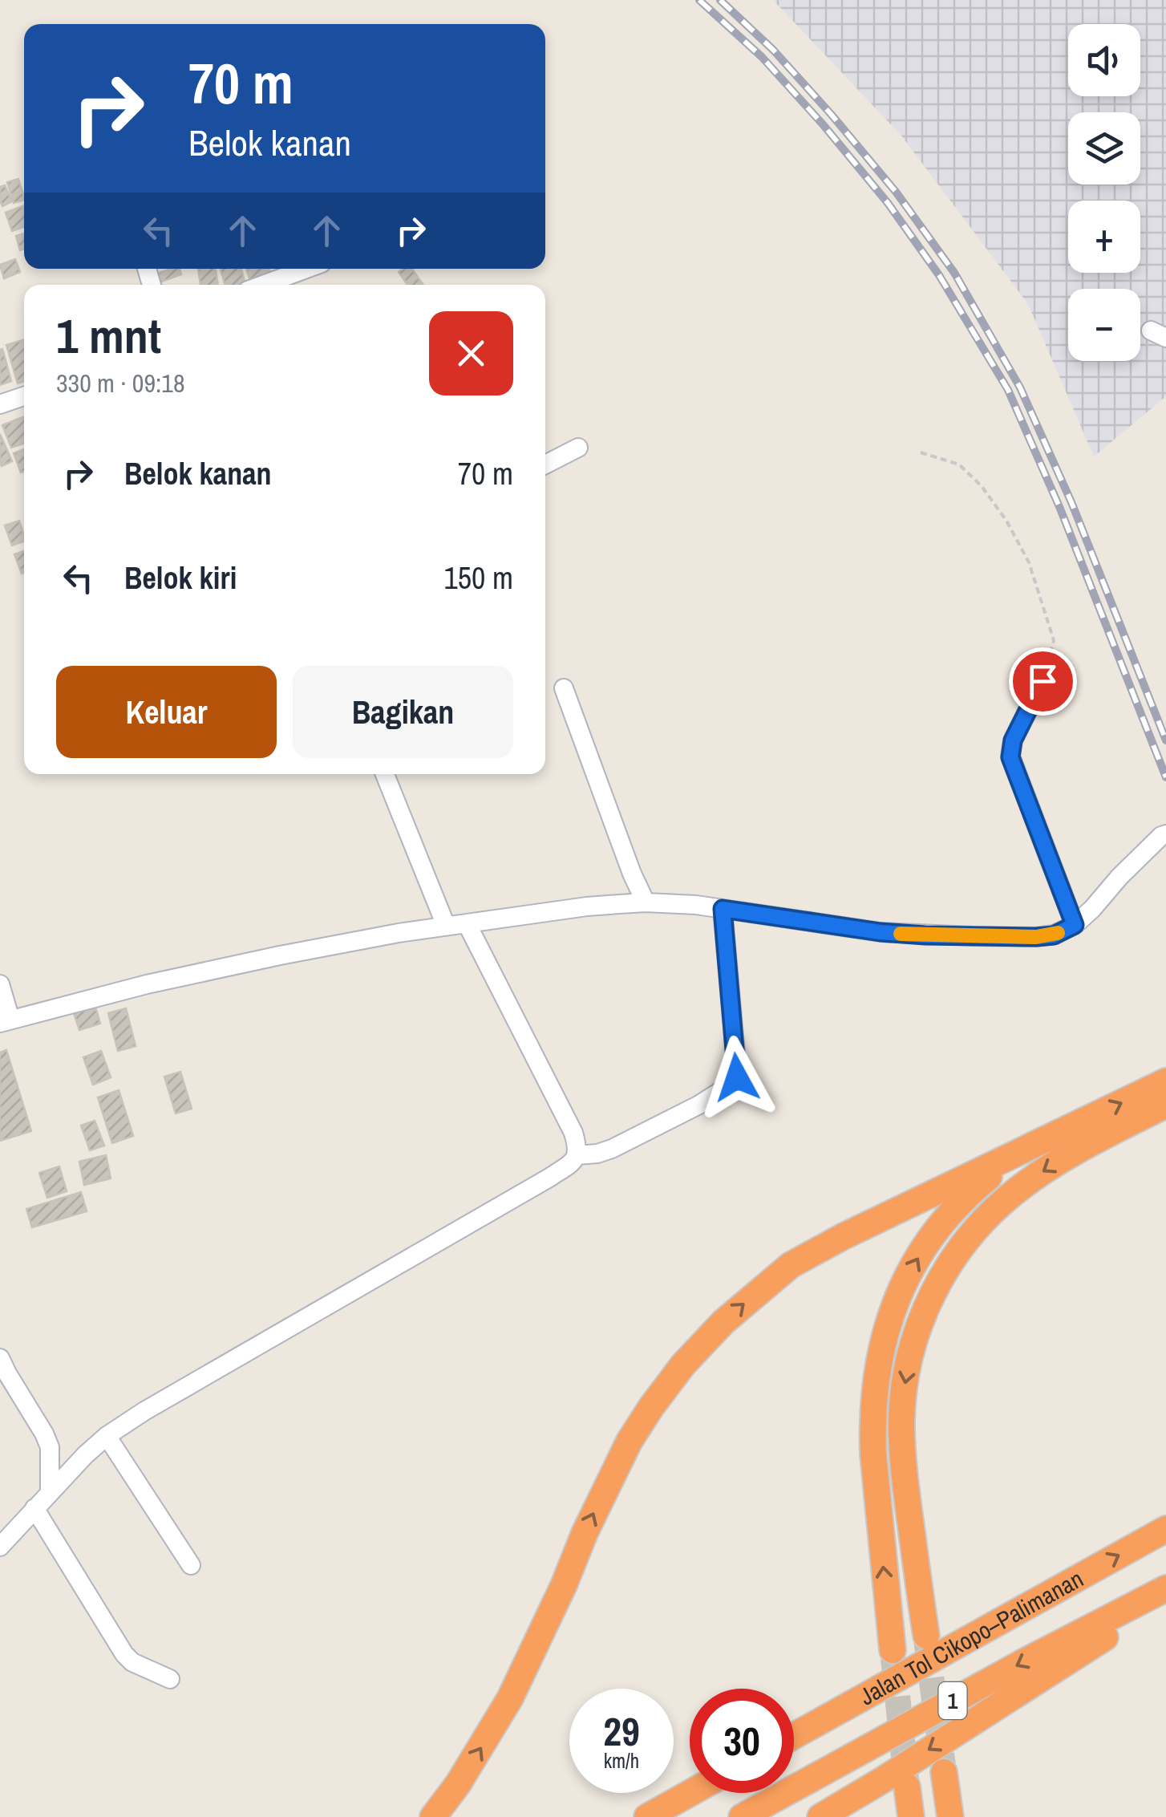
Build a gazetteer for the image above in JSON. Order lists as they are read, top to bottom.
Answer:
{
  "streets": {
    "highway": ["Jalan Tol Cikopo–Palimanan", "1"]
  },
  "page": {
    "map_buttons": ["+", "−"],
    "turn": ["70 m", "Belok kanan"],
    "heading": ["1 mnt", "330 m · 09:18"],
    "list": [
      {
        "name": "Belok kanan",
        "value": "70 m"
      },
      {
        "name": "Belok kiri",
        "value": "150 m"
      }
    ],
    "buttons": ["Keluar", "Bagikan"],
    "speed": "29 km/h",
    "limit": "30"
  }
}
